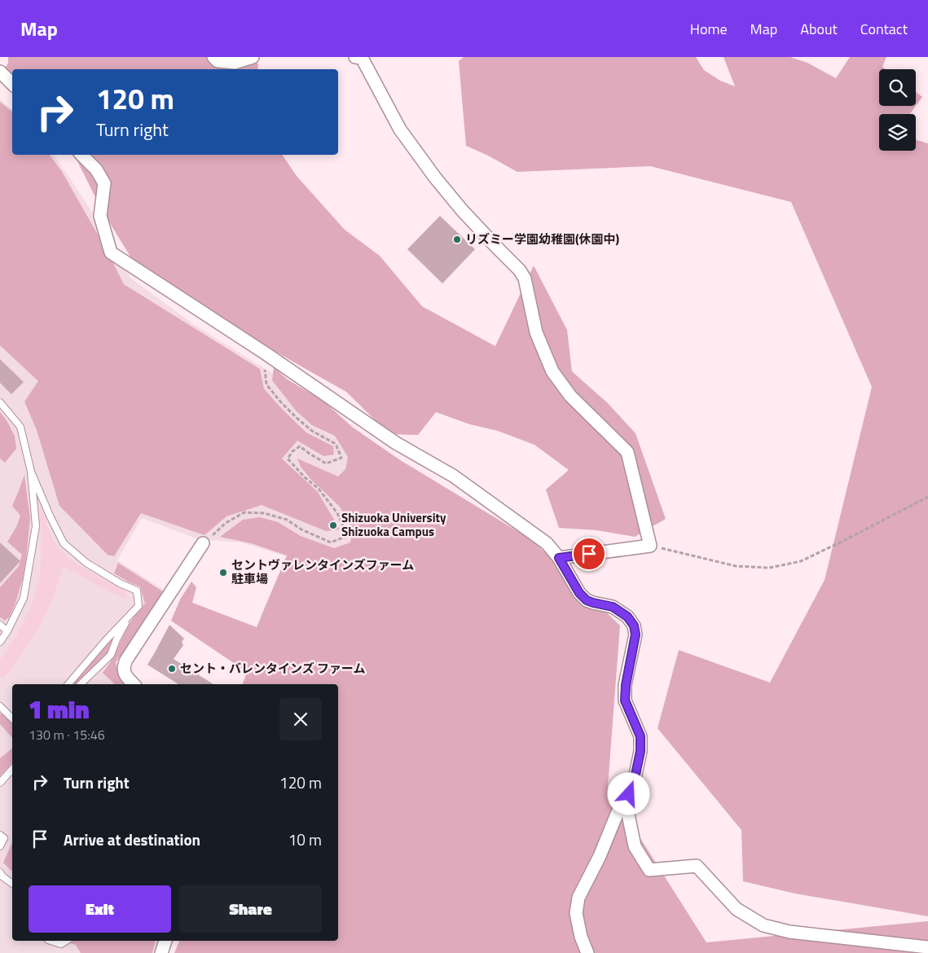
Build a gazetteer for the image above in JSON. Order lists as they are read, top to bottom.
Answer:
{
  "places": [
    "リズミー学園幼稚園(休園中)",
    "Shizuoka University Shizuoka Campus",
    "セントヴァレンタインズファーム 駐車場",
    "セント・バレンタインズ ファーム"
  ],
  "page": {
    "header": "Map",
    "nav": [
      "Home",
      "Map",
      "About",
      "Contact"
    ],
    "turn": ["120 m", "Turn right"],
    "heading": ["1 min", "130 m · 15:46"],
    "list": [
      {
        "name": "Turn right",
        "value": "120 m"
      },
      {
        "name": "Arrive at destination",
        "value": "10 m"
      }
    ],
    "buttons": ["Exit", "Share"]
  }
}
